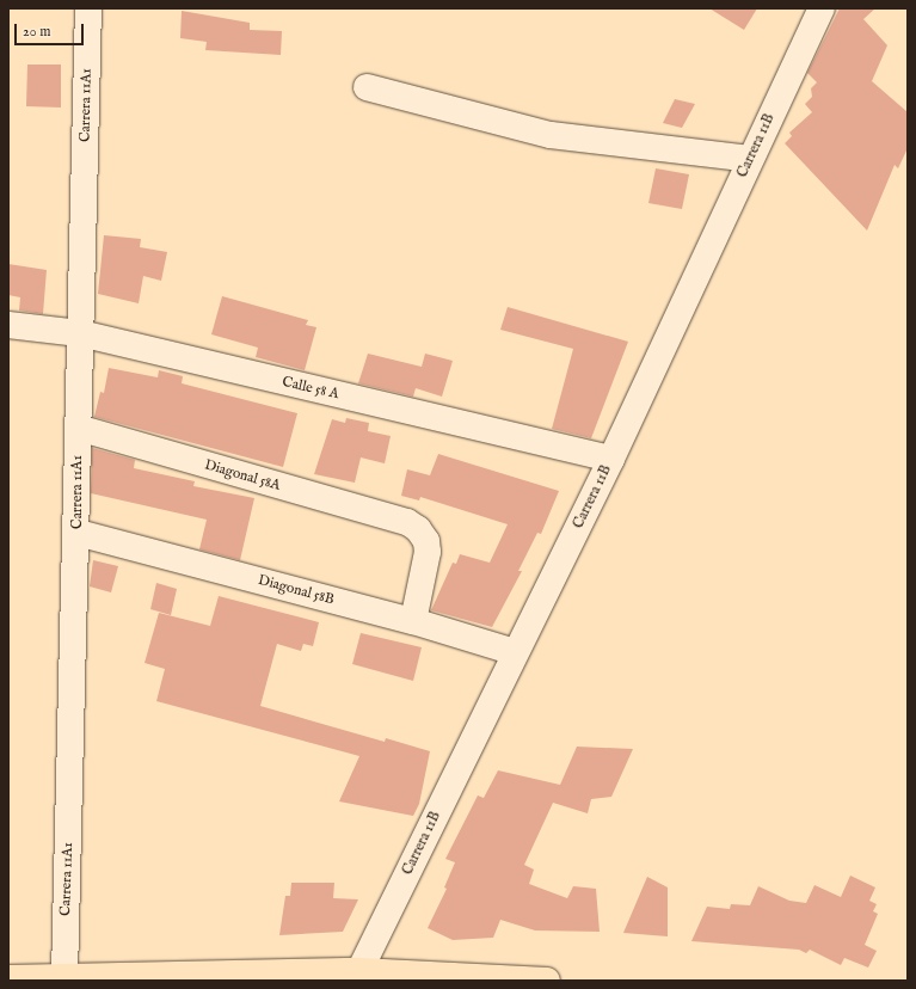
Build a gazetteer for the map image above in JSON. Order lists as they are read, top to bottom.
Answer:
{
  "streets": {
    "street": [
      "Carrera 11A1",
      "Carrera 11B",
      "Calle 58 A",
      "Diagonal 58A",
      "Diagonal 58B"
    ]
  },
  "crossings": [
    ["Carrera 11A1", "Calle 58 A"],
    ["Carrera 11A1", "Diagonal 58A"],
    ["Carrera 11A1", "Diagonal 58B"],
    ["Carrera 11B", "Calle 58 A"],
    ["Carrera 11B", "Diagonal 58B"],
    ["Diagonal 58A", "Diagonal 58B"]
  ],
  "scale_bar": "20 m"
}
